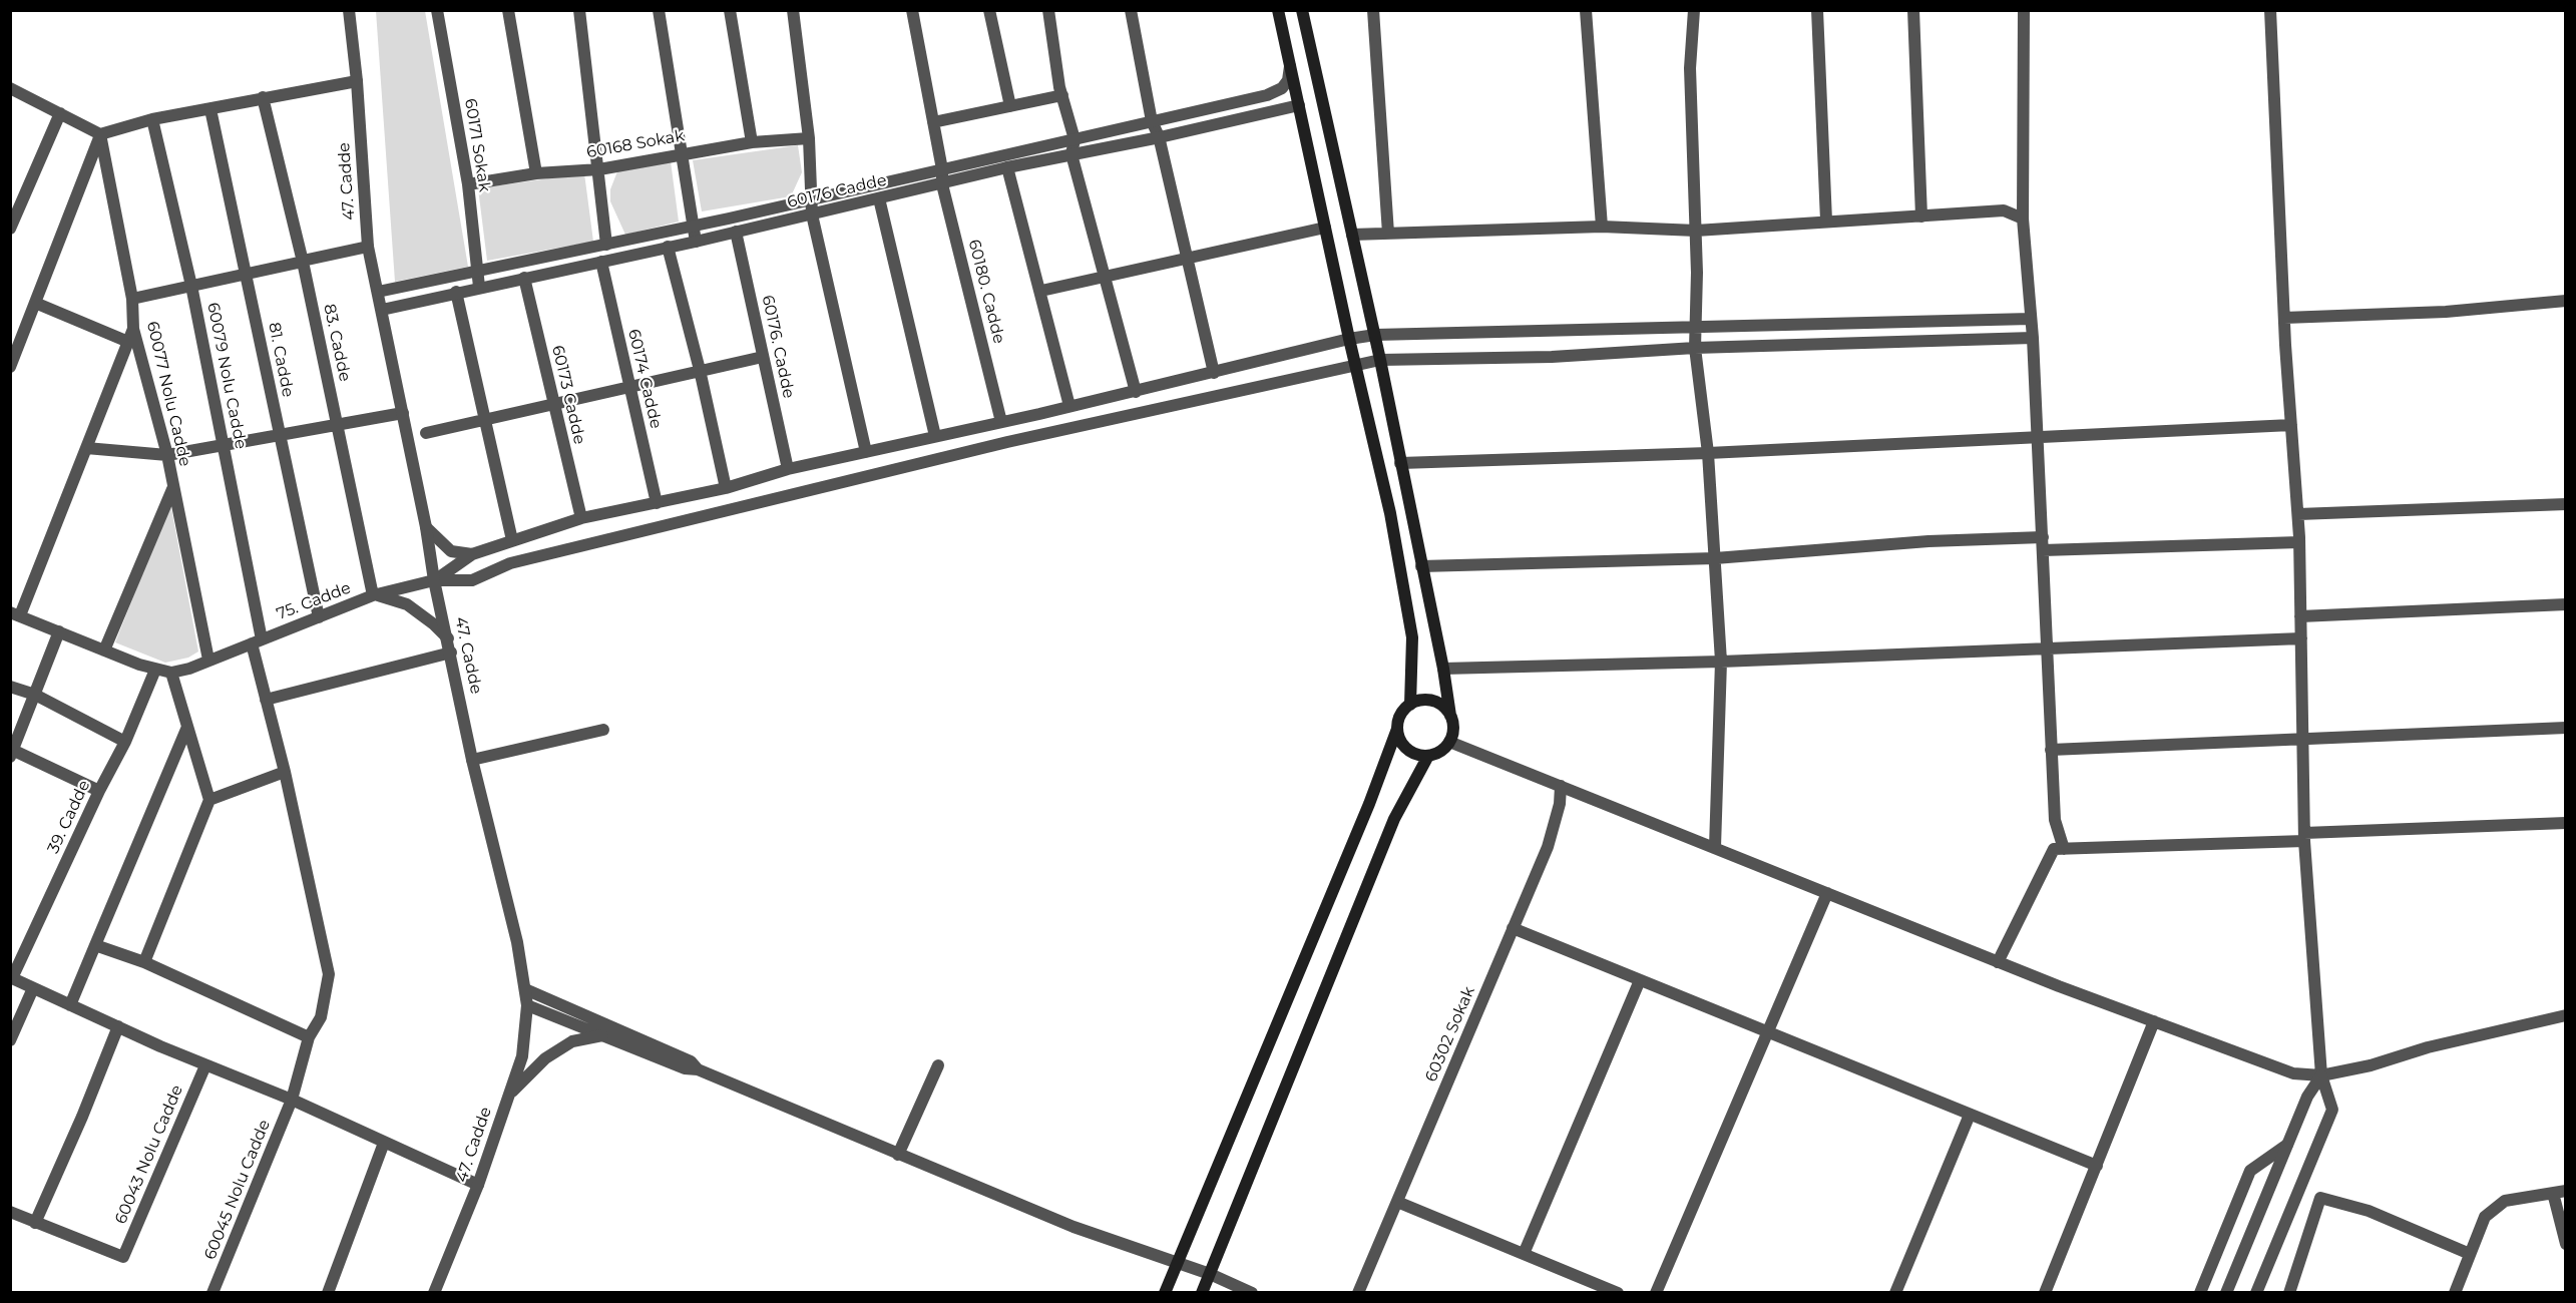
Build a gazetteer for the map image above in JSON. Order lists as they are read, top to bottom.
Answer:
{
  "streets": {
    "street": [
      "60168 Sokak",
      "60171 Sokak",
      "47. Cadde",
      "60176 Cadde",
      "60180. Cadde",
      "83. Cadde",
      "60176. Cadde",
      "81. Cadde",
      "60079 Nolu Cadde",
      "60174 Cadde",
      "60077 Nolu Cadde",
      "60173 Cadde",
      "75. Cadde",
      "39. Cadde",
      "60302 Sokak",
      "60043 Nolu Cadde",
      "60045 Nolu Cadde"
    ]
  },
  "crossings": [
    ["60168 Sokak", "60171 Sokak"],
    ["60171 Sokak", "60176 Cadde"],
    ["47. Cadde", "60176 Cadde"],
    ["47. Cadde", "75. Cadde"],
    ["60176 Cadde", "60180. Cadde"],
    ["60176 Cadde", "60176. Cadde"],
    ["60176 Cadde", "60174 Cadde"],
    ["60176 Cadde", "60173 Cadde"],
    ["83. Cadde", "75. Cadde"],
    ["81. Cadde", "75. Cadde"],
    ["60079 Nolu Cadde", "75. Cadde"],
    ["60079 Nolu Cadde", "60045 Nolu Cadde"],
    ["60077 Nolu Cadde", "75. Cadde"]
  ]
}
